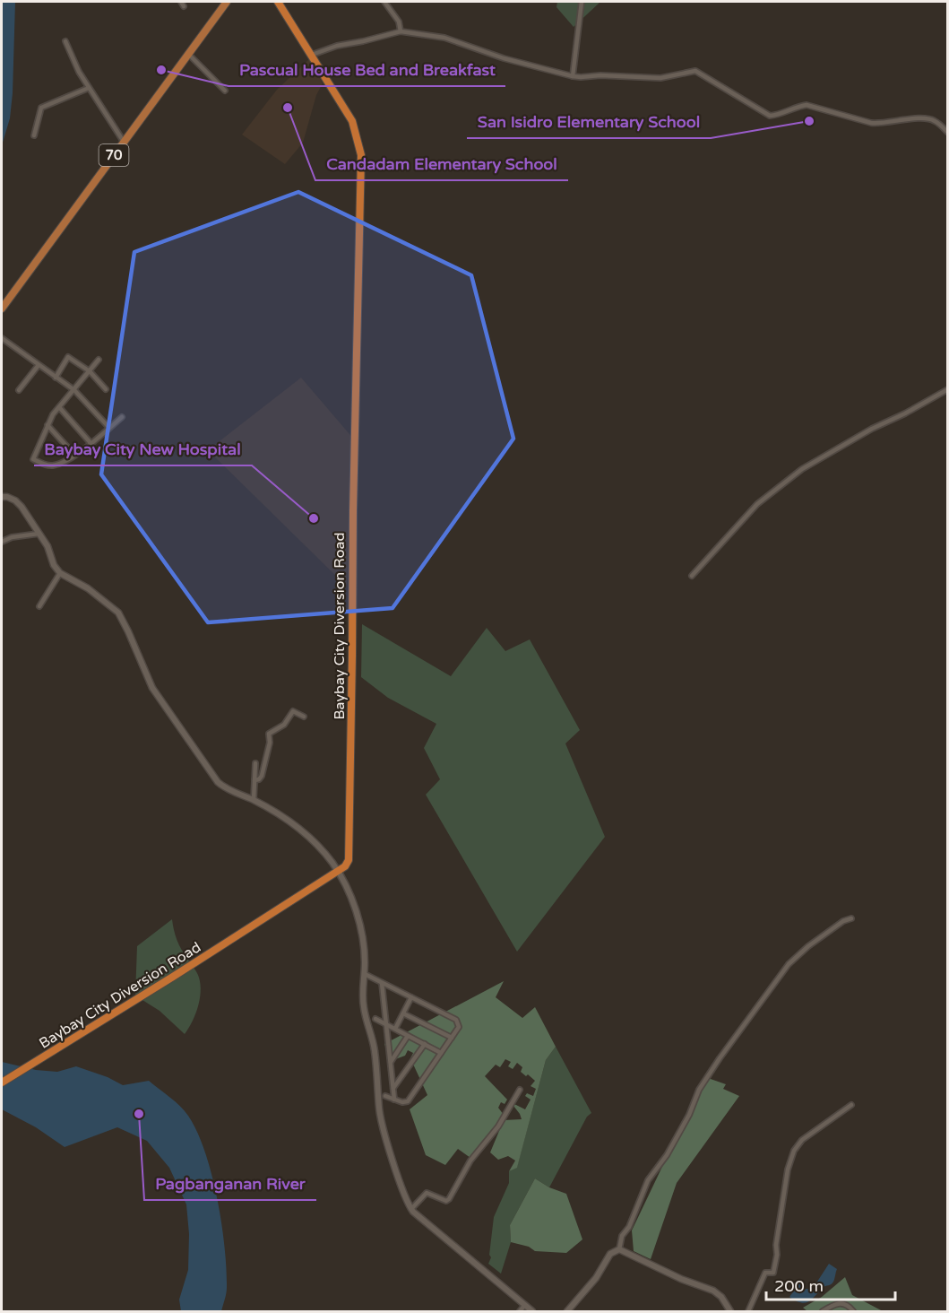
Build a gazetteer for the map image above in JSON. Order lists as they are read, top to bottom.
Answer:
{
  "streets": {
    "highway": ["Baybay City Diversion Road"],
    "main road": ["70"]
  },
  "places": [
    "Pascual House Bed and Breakfast",
    "Candadam Elementary School",
    "San Isidro Elementary School",
    "Baybay City New Hospital",
    "Pagbanganan River"
  ],
  "scale_bar": "200 m"
}
